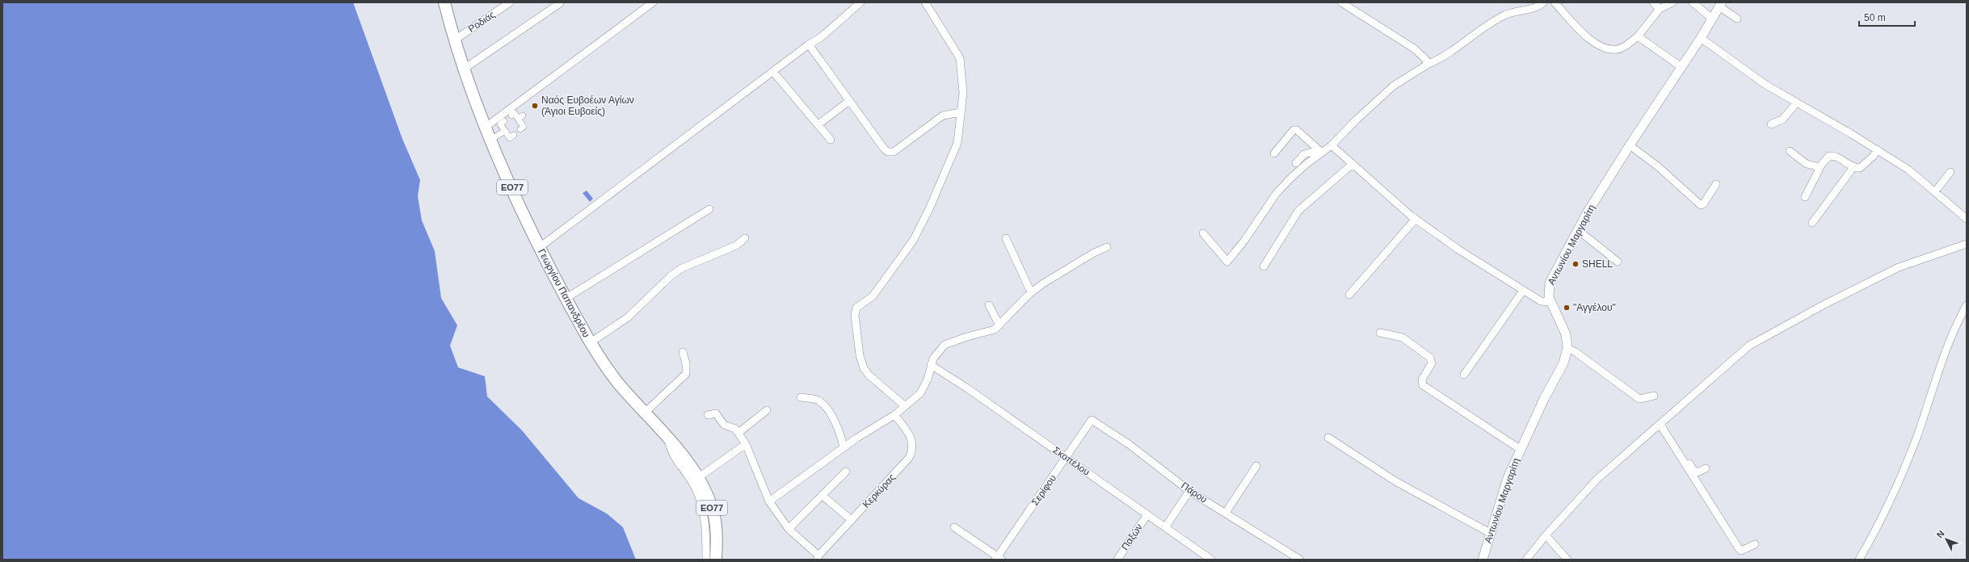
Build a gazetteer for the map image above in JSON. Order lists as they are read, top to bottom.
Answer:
{
  "streets": {
    "main road": ["ΕΟ77", "Γεωργίου Παπανδρέου"],
    "street": [
      "Ροδιάς",
      "Αντωνίου Μαργαρίτη",
      "Σκοπέλου",
      "Σερίφου",
      "Κερκύρας",
      "Πάρου",
      "Παξών"
    ]
  },
  "crossings": [
    ["Ροδιάς", "Γεωργίου Παπανδρέου"],
    ["Σκοπέλου", "Σερίφου"],
    ["Σκοπέλου", "Παξών"],
    ["Σερίφου", "Πάρου"]
  ],
  "places": ["Ναός Ευβοέων Αγίων (Άγιοι Ευβοείς)", "SHELL", "\"Αγγέλου\""],
  "scale_bar": "50 m",
  "north": "top left"
}
